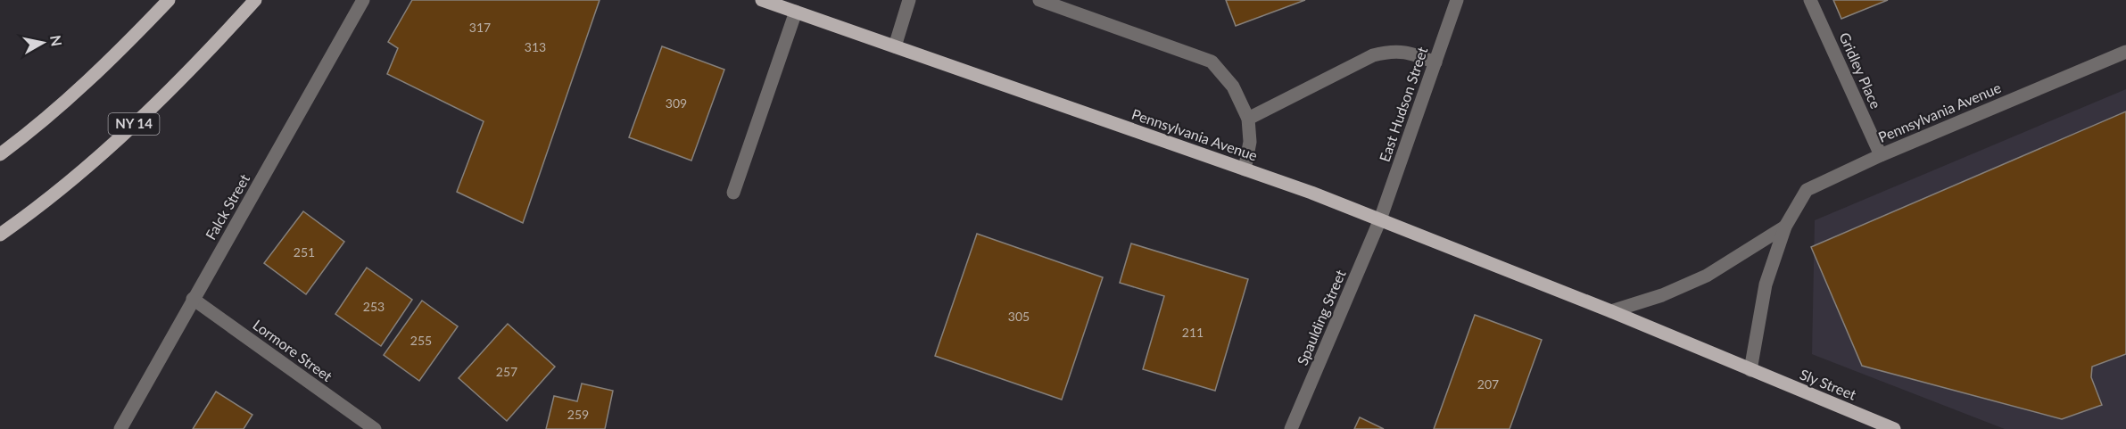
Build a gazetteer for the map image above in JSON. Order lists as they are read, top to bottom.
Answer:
{
  "streets": {
    "main road": ["Pennsylvania Avenue", "NY 14", "Sly Street"],
    "street": [
      "Gridley Place",
      "East Hudson Street",
      "Falck Street",
      "Spaulding Street",
      "Lormore Street"
    ]
  },
  "crossings": [
    ["Gridley Place", "Pennsylvania Avenue"],
    ["East Hudson Street", "Pennsylvania Avenue"],
    ["East Hudson Street", "Spaulding Street"],
    ["Pennsylvania Avenue", "Spaulding Street"],
    ["Pennsylvania Avenue", "Sly Street"],
    ["Falck Street", "Lormore Street"]
  ],
  "house_numbers": [
    "317",
    "313",
    "309",
    "251",
    "253",
    "305",
    "211",
    "255",
    "257",
    "207",
    "259"
  ],
  "north": "right"
}
